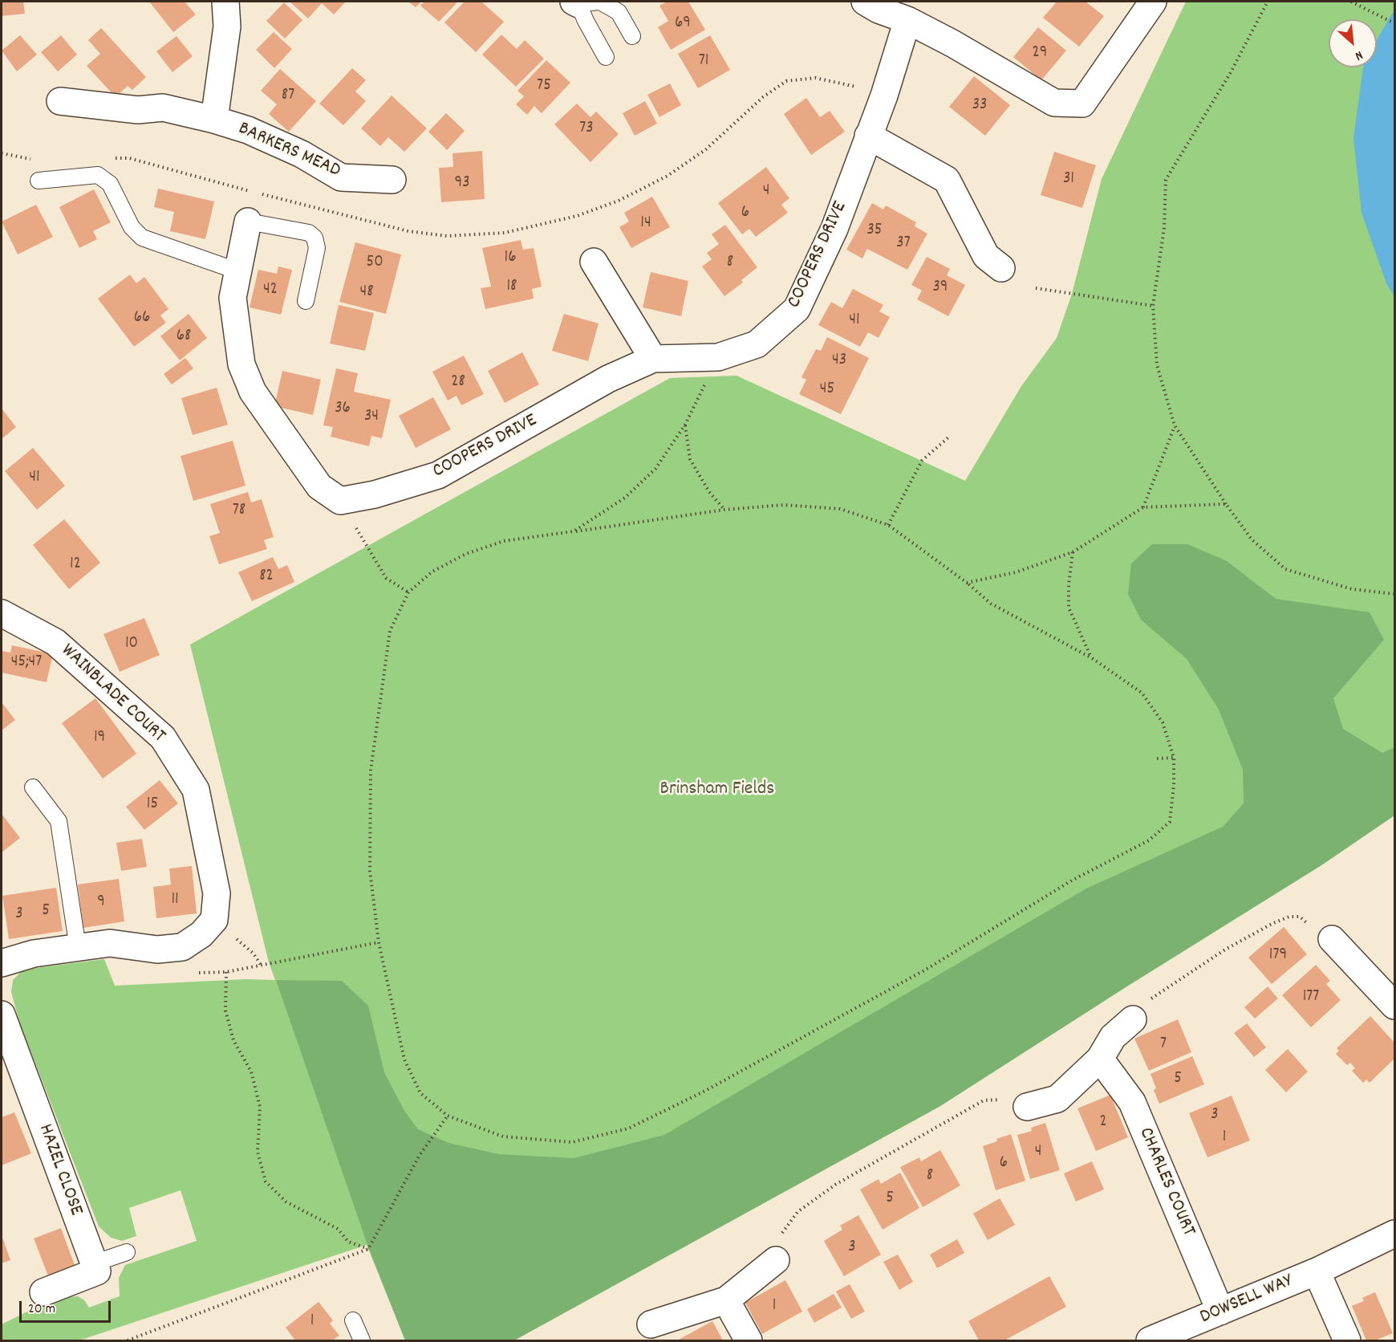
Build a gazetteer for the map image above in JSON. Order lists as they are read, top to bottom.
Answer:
{
  "streets": {
    "street": [
      "BARKERS MEAD",
      "COOPERS DRIVE",
      "WAINBLADE COURT",
      "HAZEL CLOSE",
      "CHARLES COURT",
      "DOWSELL WAY"
    ]
  },
  "crossings": [
    ["CHARLES COURT", "DOWSELL WAY"]
  ],
  "parks": ["Brinsham Fields"],
  "house_numbers": [
    "69",
    "29",
    "71",
    "75",
    "87",
    "33",
    "73",
    "31",
    "93",
    "4",
    "6",
    "14",
    "35",
    "37",
    "16",
    "50",
    "8",
    "18",
    "39",
    "42",
    "48",
    "66",
    "41",
    "68",
    "43",
    "28",
    "45",
    "36",
    "34",
    "41",
    "78",
    "12",
    "82",
    "10",
    "45;47",
    "19",
    "15",
    "11",
    "9",
    "5",
    "3",
    "179",
    "177",
    "7",
    "5",
    "3",
    "2",
    "1",
    "4",
    "6",
    "8",
    "5",
    "3",
    "1",
    "1"
  ],
  "scale_bar": "20 m",
  "north": "bottom right"
}
